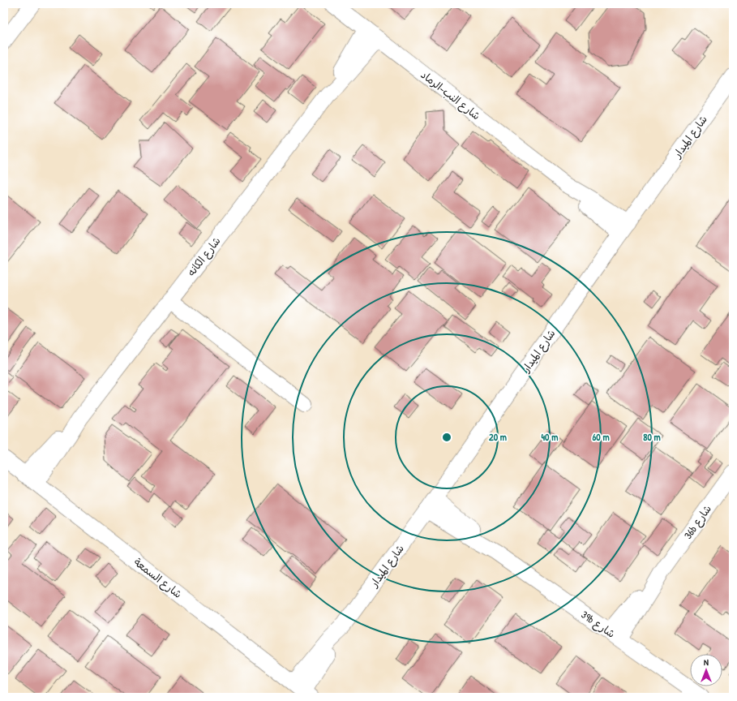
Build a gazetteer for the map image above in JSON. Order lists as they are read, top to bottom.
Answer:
{
  "streets": {
    "street": [
      "شارع النب-الرماد",
      "شارع الميدار",
      "شارع الكانه",
      "36b شارع",
      "شارع السمعة",
      "39b شارع"
    ]
  },
  "crossings": [
    ["شارع النب-الرماد", "شارع الميدار"],
    ["شارع النب-الرماد", "شارع الكانه"],
    ["شارع الميدار", "شارع السمعة"],
    ["شارع الميدار", "39b شارع"],
    ["شارع الكانه", "شارع السمعة"],
    ["36b شارع", "39b شارع"]
  ],
  "north": "top",
  "rings": [
    "20 m",
    "40 m",
    "60 m",
    "80 m"
  ]
}
